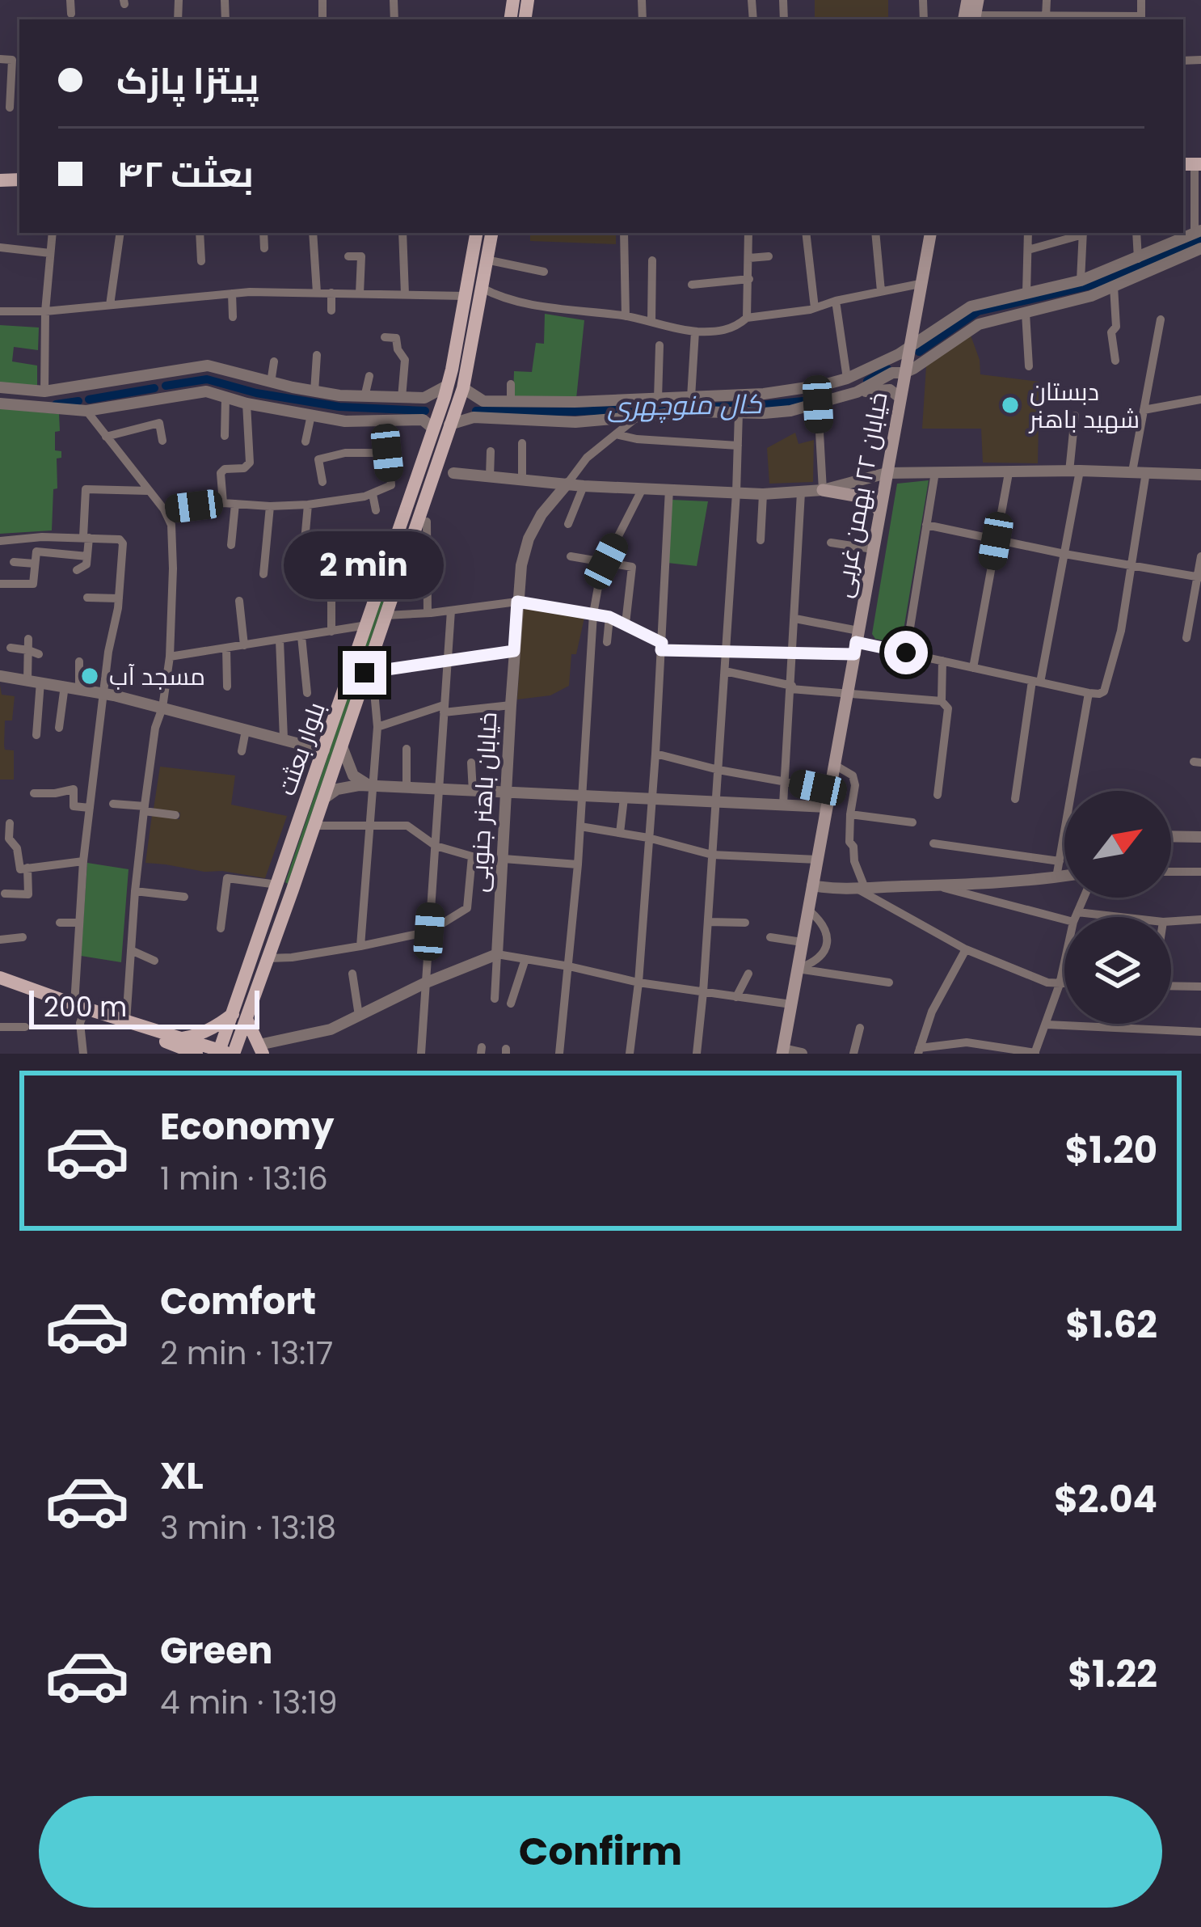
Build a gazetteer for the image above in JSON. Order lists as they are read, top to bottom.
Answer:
{
  "streets": {
    "main road": ["خیابان ۲۲ بهمن غربی", "بلوار بعثت"],
    "street": ["خیابان باهنر جنوبی"]
  },
  "water": ["کال منوچهری"],
  "places": ["دبستان شهید باهنر", "مسجد آب"],
  "scale_bar": "200 m",
  "north": "top right",
  "page": {
    "banner": ["پیتزا پازک", "بعثت ۴۲"],
    "bubble": "2 min",
    "scale": "200 m",
    "list": [
      {
        "name": "Economy",
        "note": "1 min · 13:16",
        "value": "$1.20"
      },
      {
        "name": "Comfort",
        "note": "2 min · 13:17",
        "value": "$1.62"
      },
      {
        "name": "XL",
        "note": "3 min · 13:18",
        "value": "$2.04"
      },
      {
        "name": "Green",
        "note": "4 min · 13:19",
        "value": "$1.22"
      }
    ],
    "buttons": "Confirm"
  }
}
